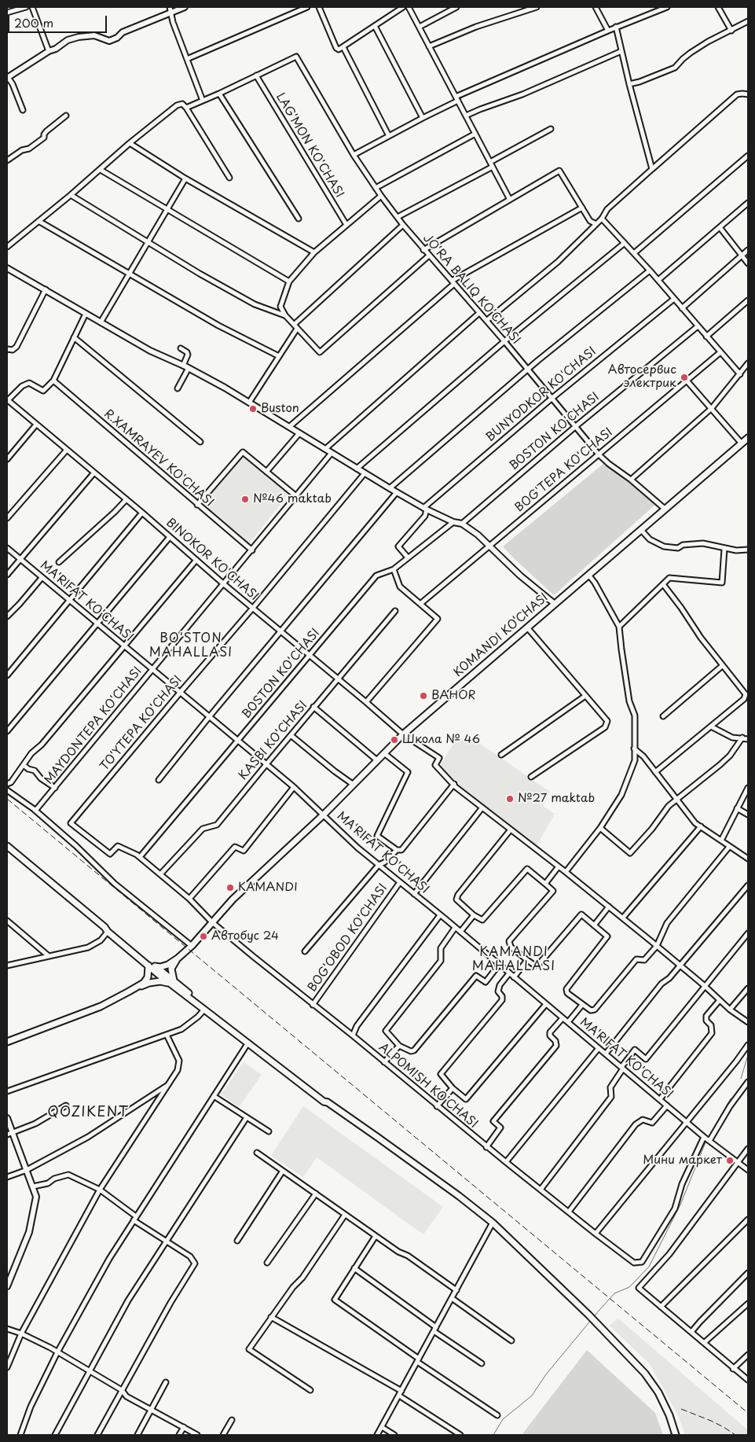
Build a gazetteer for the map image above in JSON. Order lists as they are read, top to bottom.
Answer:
{
  "streets": {
    "main road": ["KOMANDI KO‘CHASI"],
    "street": [
      "LAG'MON KO'CHASI",
      "JO'RA BALIQ KO'CHASI",
      "BUNYODKOR KO'CHASI",
      "BOSTON KO'CHASI",
      "R.XAMRAYEV KO'CHASI",
      "BOG'TEPA KO'CHASI",
      "BINOKOR KO'CHASI",
      "MA'RIFAT KO'CHASI",
      "TO'YTEPA KO'CHASI",
      "MAYDONTEPA KO'CHASI",
      "KASBI KO'CHASI",
      "BOG'OBOD KO'CHASI",
      "ALPOMISH KO'CHASI"
    ]
  },
  "crossings": [
    ["LAG'MON KO'CHASI", "JO'RA BALIQ KO'CHASI"],
    ["JO'RA BALIQ KO'CHASI", "BUNYODKOR KO'CHASI"],
    ["JO'RA BALIQ KO'CHASI", "BOSTON KO'CHASI"],
    ["JO'RA BALIQ KO'CHASI", "BOG'TEPA KO'CHASI"],
    ["JO'RA BALIQ KO'CHASI", "KOMANDI KO‘CHASI"],
    ["BUNYODKOR KO'CHASI", "BOSTON KO'CHASI"],
    ["BOSTON KO'CHASI", "BINOKOR KO'CHASI"],
    ["BOSTON KO'CHASI", "MA'RIFAT KO'CHASI"],
    ["BOSTON KO'CHASI", "ALPOMISH KO'CHASI"],
    ["R.XAMRAYEV KO'CHASI", "MAYDONTEPA KO'CHASI"],
    ["BINOKOR KO'CHASI", "KOMANDI KO‘CHASI"],
    ["BINOKOR KO'CHASI", "TO'YTEPA KO'CHASI"],
    ["BINOKOR KO'CHASI", "MAYDONTEPA KO'CHASI"],
    ["BINOKOR KO'CHASI", "KASBI KO'CHASI"],
    ["MA'RIFAT KO'CHASI", "KOMANDI KO‘CHASI"],
    ["MA'RIFAT KO'CHASI", "TO'YTEPA KO'CHASI"],
    ["MA'RIFAT KO'CHASI", "MAYDONTEPA KO'CHASI"],
    ["MA'RIFAT KO'CHASI", "KASBI KO'CHASI"],
    ["MA'RIFAT KO'CHASI", "BOG'OBOD KO'CHASI"],
    ["MA'RIFAT KO'CHASI", "ALPOMISH KO'CHASI"],
    ["KOMANDI KO‘CHASI", "ALPOMISH KO'CHASI"],
    ["TO'YTEPA KO'CHASI", "ALPOMISH KO'CHASI"],
    ["KASBI KO'CHASI", "ALPOMISH KO'CHASI"],
    ["BOG'OBOD KO'CHASI", "ALPOMISH KO'CHASI"]
  ],
  "districts": ["BO'STON MAHALLASI", "KAMANDI MAHALLASI", "QOZIKENT"],
  "places": [
    "Автосервис электрик",
    "Buston",
    "№46 maktab",
    "BAHOR",
    "Школа № 46",
    "№27 maktab",
    "KAMANDI",
    "Автобус 24",
    "Мини маркет"
  ],
  "scale_bar": "200 m"
}
